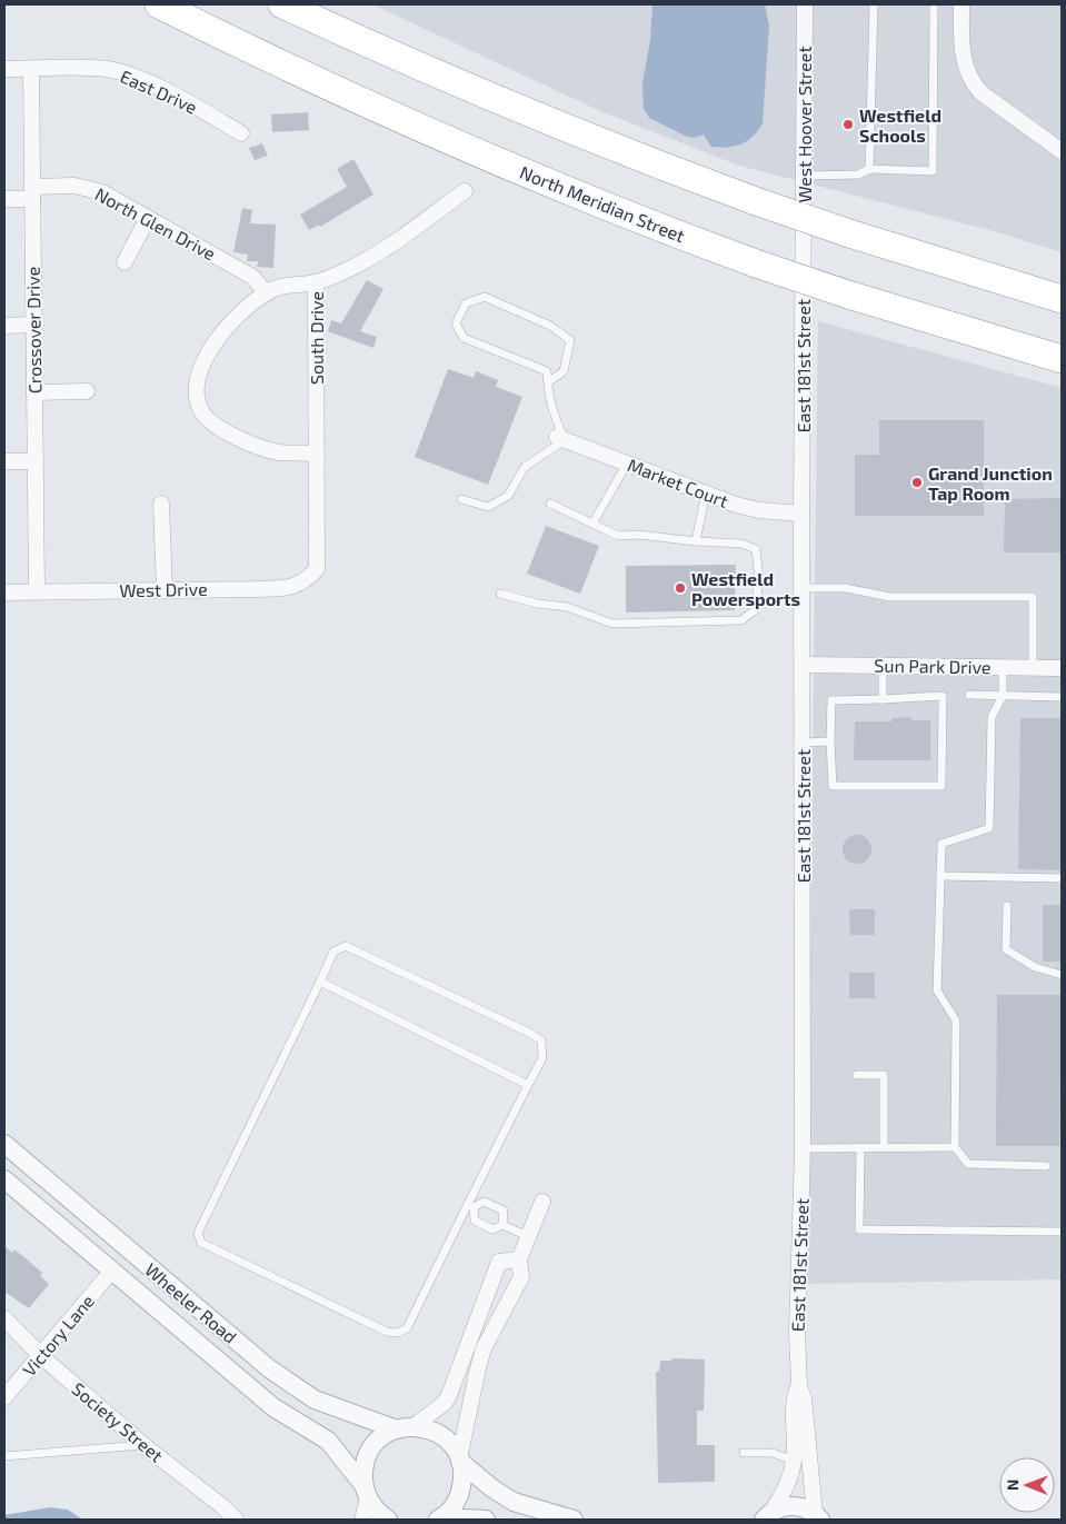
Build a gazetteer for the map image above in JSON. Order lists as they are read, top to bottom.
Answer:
{
  "streets": {
    "highway": ["North Meridian Street"],
    "street": [
      "East Drive",
      "West Hoover Street",
      "North Glen Drive",
      "Crossover Drive",
      "South Drive",
      "East 181st Street",
      "Market Court",
      "West Drive",
      "Sun Park Drive",
      "Wheeler Road",
      "Victory Lane",
      "Society Street"
    ]
  },
  "crossings": [
    ["East Drive", "Crossover Drive"],
    ["West Hoover Street", "East 181st Street"],
    ["North Glen Drive", "Crossover Drive"],
    ["Crossover Drive", "West Drive"],
    ["South Drive", "West Drive"],
    ["East 181st Street", "Market Court"],
    ["East 181st Street", "Sun Park Drive"],
    ["Wheeler Road", "Victory Lane"],
    ["Victory Lane", "Society Street"]
  ],
  "places": ["Westfield Schools", "Grand Junction Tap Room", "Westfield Powersports"],
  "north": "left"
}
